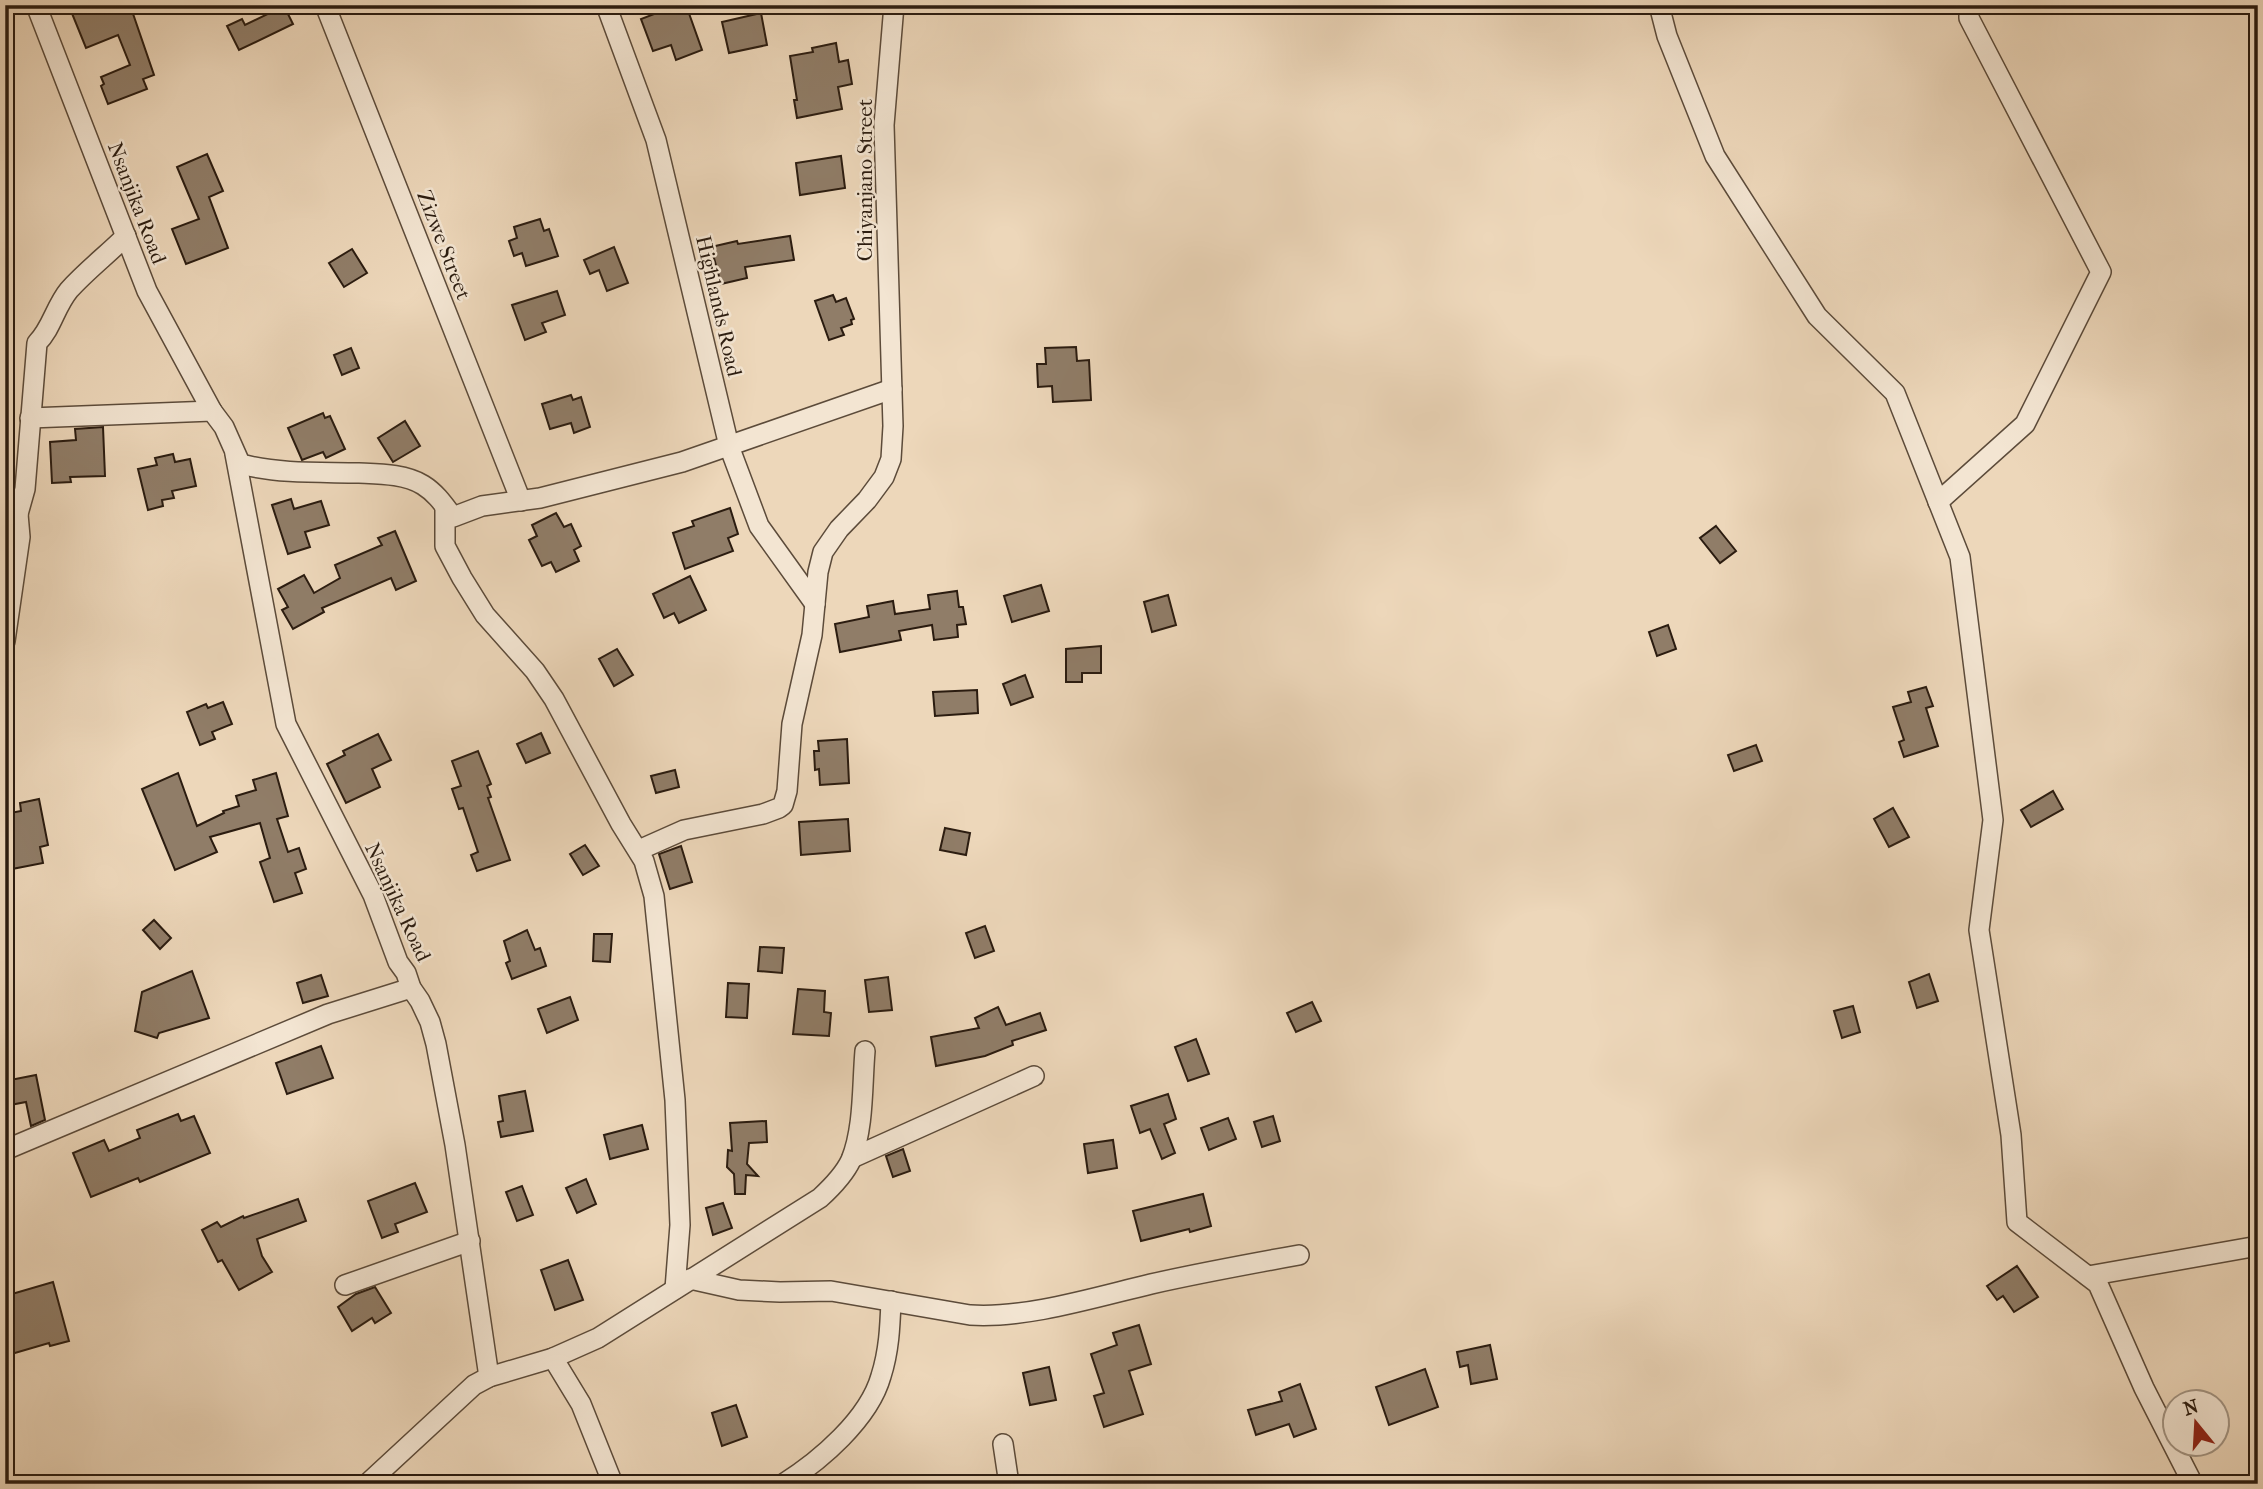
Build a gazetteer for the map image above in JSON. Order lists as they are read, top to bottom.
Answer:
{
  "streets": {
    "street": [
      "Chiyanjano Street",
      "Nsanjika Road",
      "Zizwe Street",
      "Highlands Road"
    ]
  },
  "crossings": [
    ["Chiyanjano Street", "Highlands Road"]
  ],
  "north": "top"
}
